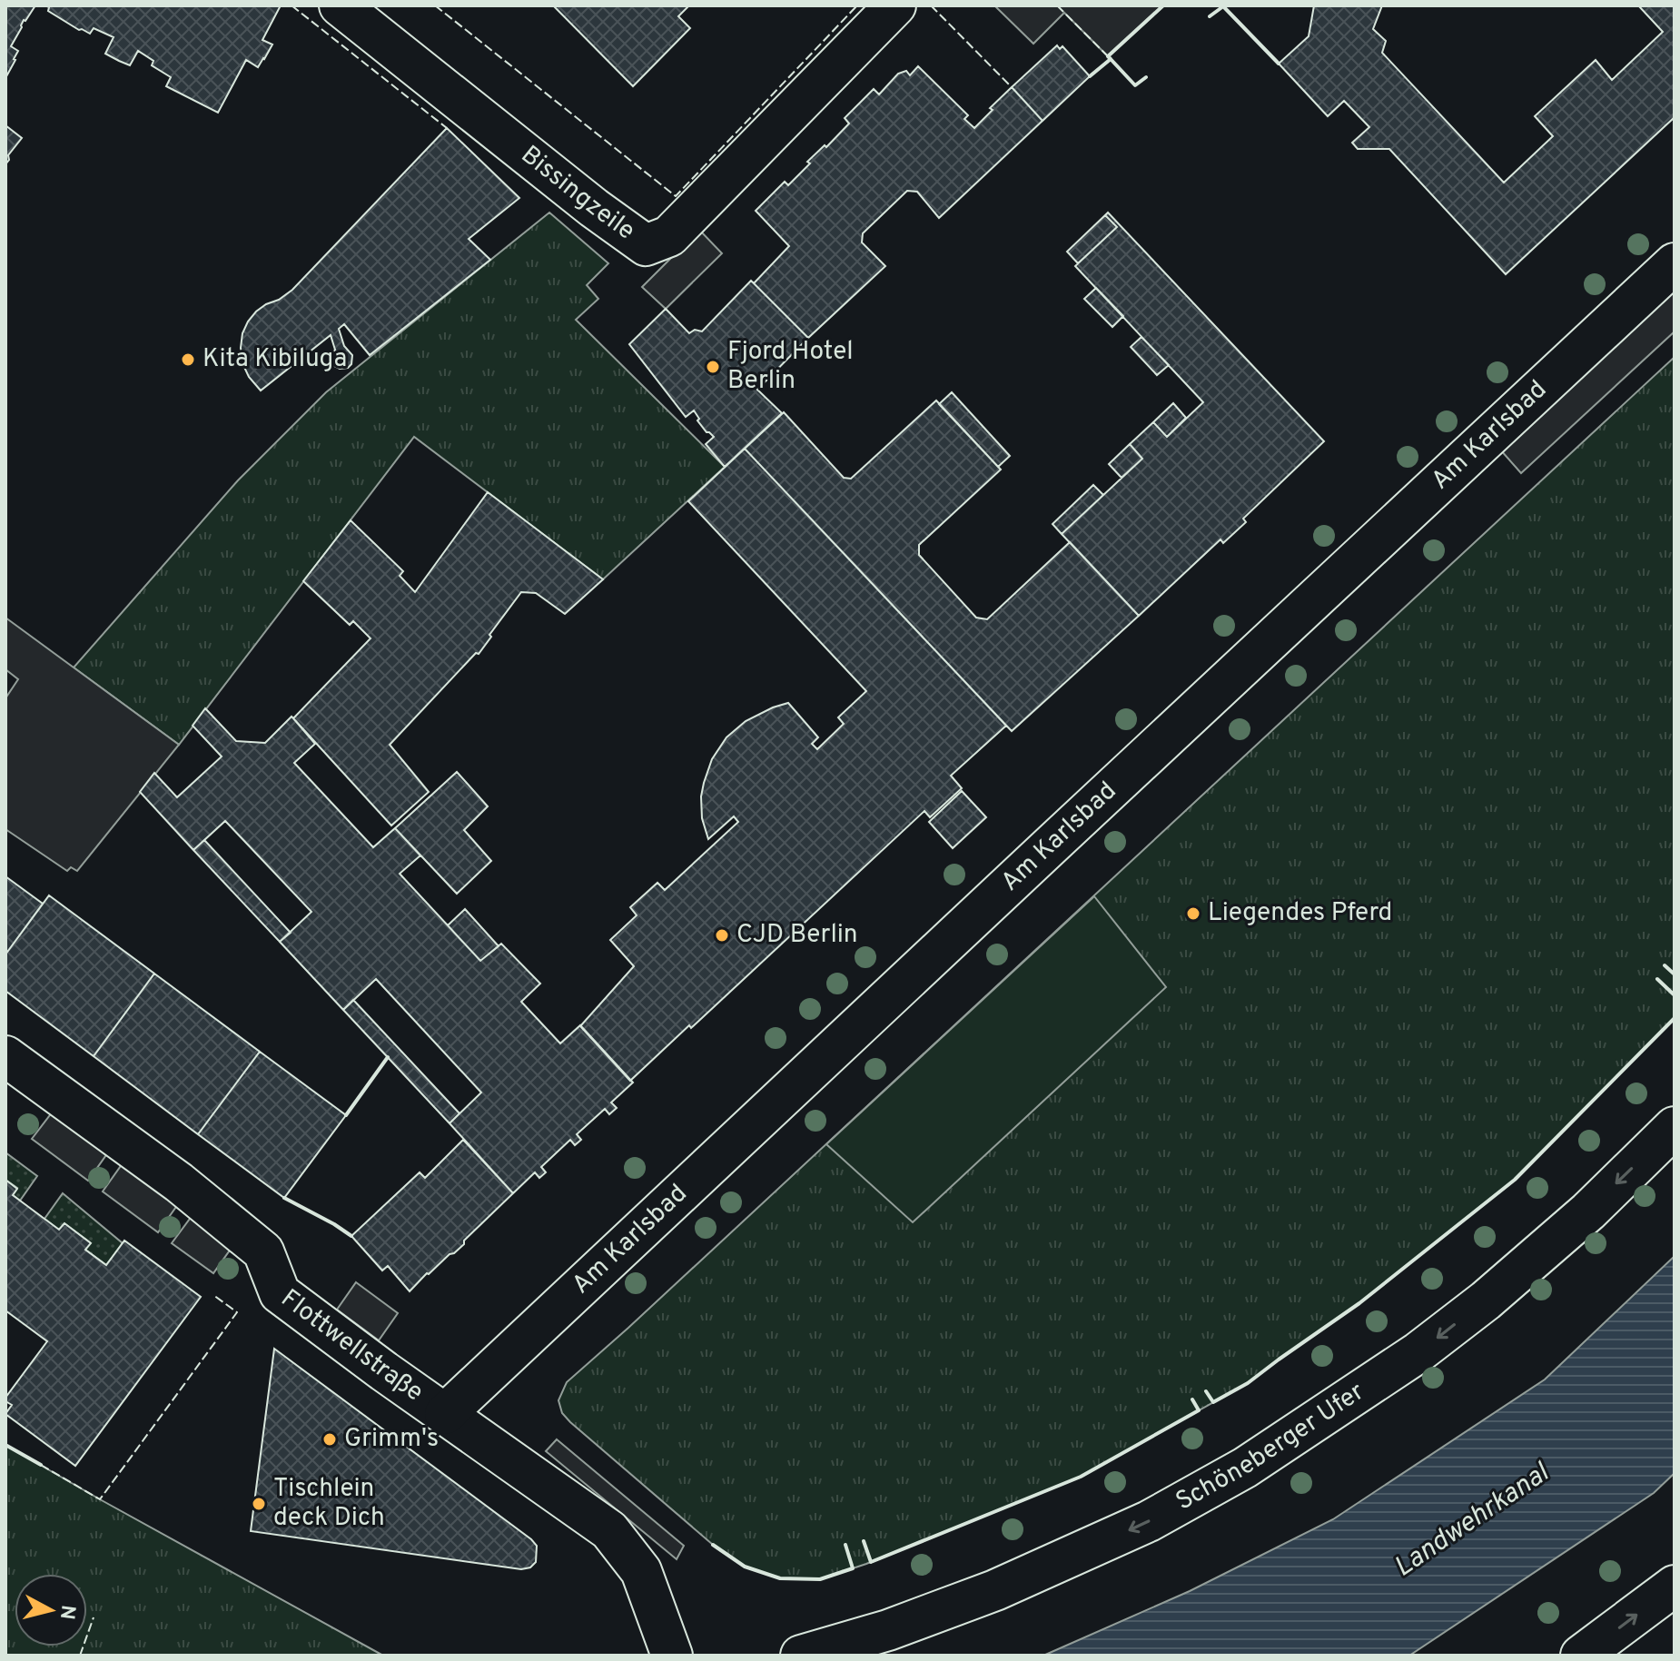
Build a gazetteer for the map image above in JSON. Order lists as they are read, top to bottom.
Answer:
{
  "streets": {
    "street": [
      "Bissingzeile",
      "Am Karlsbad",
      "Flottwellstraße",
      "Schöneberger Ufer"
    ]
  },
  "crossings": [
    ["Am Karlsbad", "Flottwellstraße"]
  ],
  "one_way": ["Schöneberger Ufer"],
  "water": ["Landwehrkanal"],
  "places": [
    "Kita Kibiluga",
    "Fjord Hotel Berlin",
    "Liegendes Pferd",
    "CJD Berlin",
    "Grimm's",
    "Tischlein deck Dich"
  ],
  "north": "right"
}
